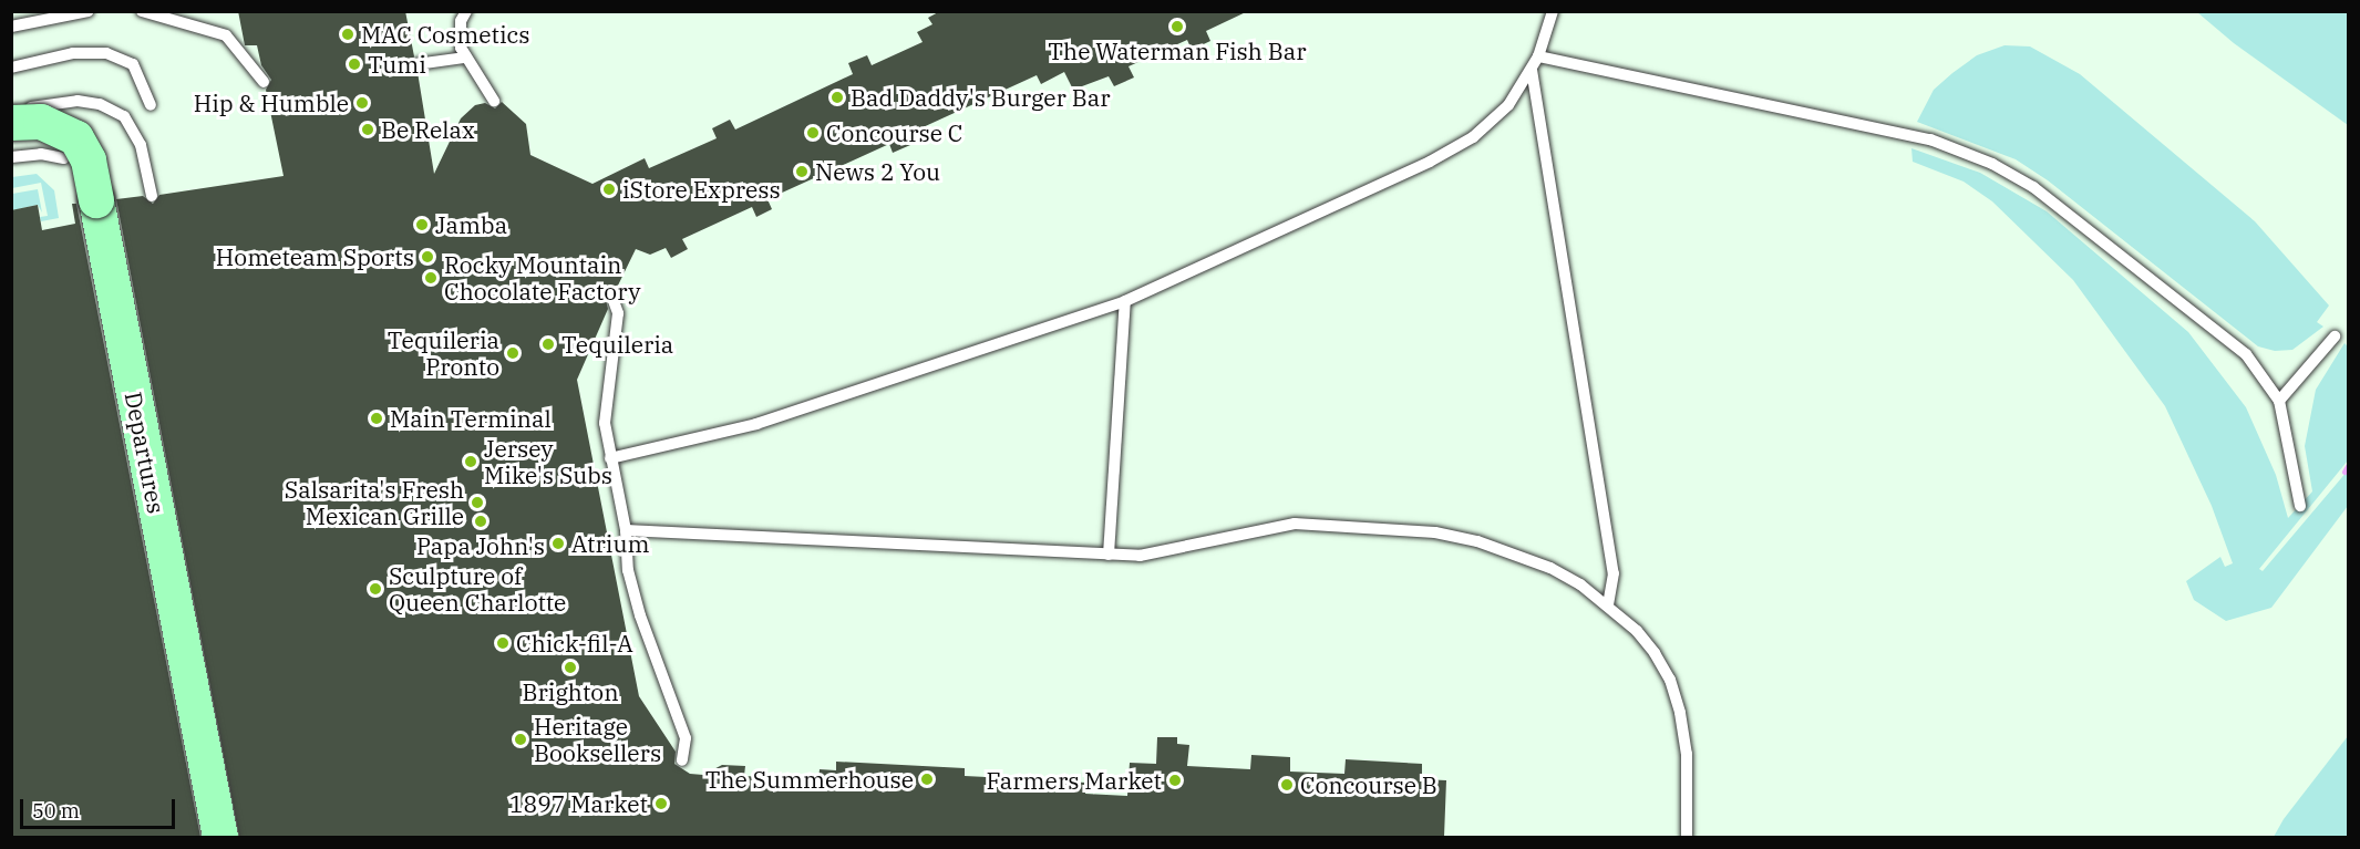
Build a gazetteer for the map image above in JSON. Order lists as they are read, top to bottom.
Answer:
{
  "streets": {
    "main road": ["Departures"]
  },
  "places": [
    "The Waterman Fish Bar",
    "MAC Cosmetics",
    "Tumi",
    "Bad Daddy's Burger Bar",
    "Hip & Humble",
    "Be Relax",
    "Concourse C",
    "News 2 You",
    "iStore Express",
    "Jamba",
    "Hometeam Sports",
    "Rocky Mountain Chocolate Factory",
    "Tequileria",
    "Tequileria Pronto",
    "Main Terminal",
    "Jersey Mike's Subs",
    "Salsarita's Fresh Mexican Grille",
    "Papa John's",
    "Atrium",
    "Sculpture of Queen Charlotte",
    "Chick-fil-A",
    "Brighton",
    "Heritage Booksellers",
    "The Summerhouse",
    "Farmers Market",
    "Concourse B",
    "1897 Market"
  ],
  "scale_bar": "50 m"
}
